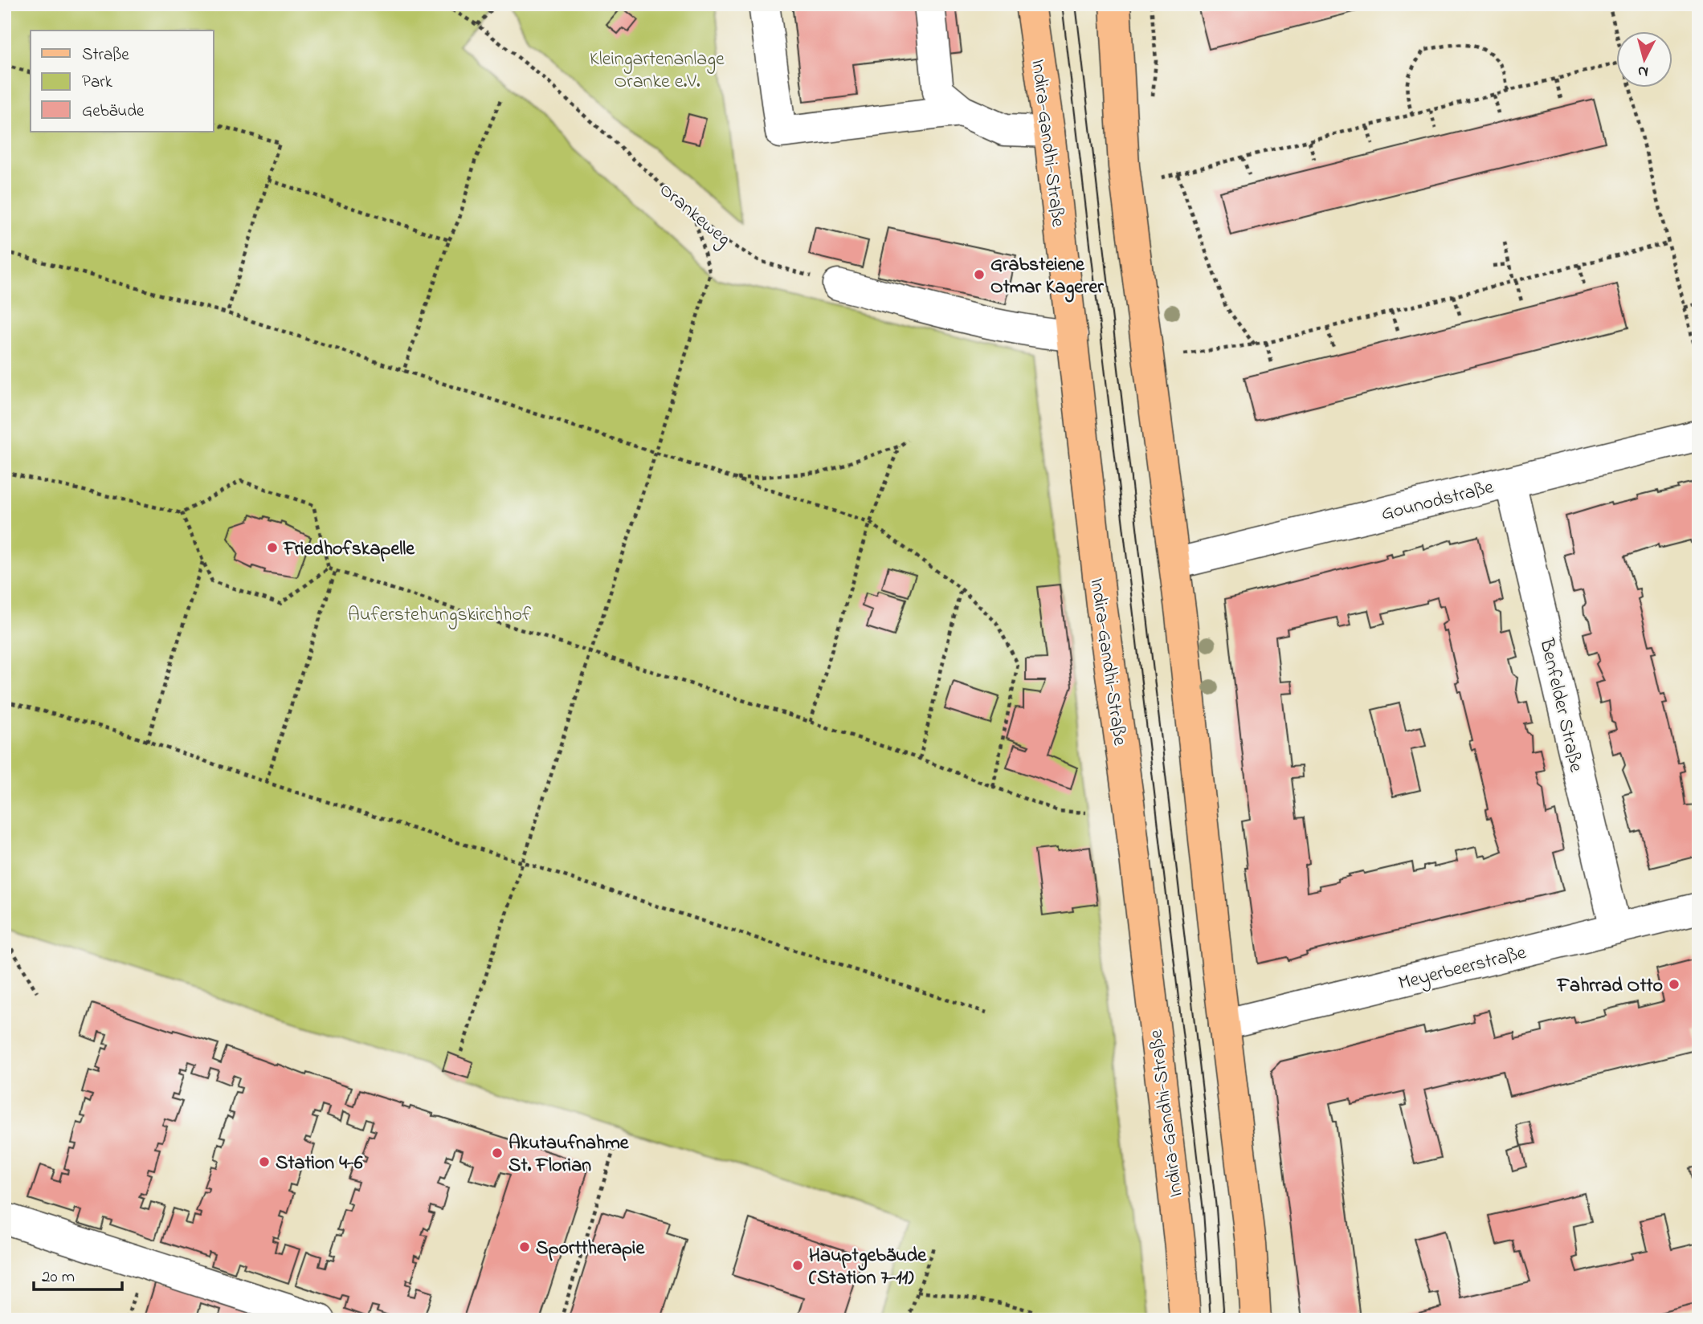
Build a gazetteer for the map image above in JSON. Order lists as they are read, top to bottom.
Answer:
{
  "streets": {
    "main road": ["Indira-Gandhi-Straße"],
    "street": ["Gounodstraße", "Benfelder Straße", "Meyerbeerstraße"],
    "path": ["Orankeweg"]
  },
  "crossings": [
    ["Gounodstraße", "Benfelder Straße"],
    ["Benfelder Straße", "Meyerbeerstraße"]
  ],
  "parks": ["Kleingartenanlage Oranke e.V.", "Auferstehungskirchhof"],
  "places": [
    "Grabsteiene Otmar Kagerer",
    "Friedhofskapelle",
    "Fahrrad Otto",
    "Akutaufnahme St. Florian",
    "Station 4-6",
    "Sporttherapie",
    "Hauptgebäude (Station 7-11)"
  ],
  "legend": ["Straße", "Park", "Gebäude"],
  "scale_bar": "20 m",
  "north": "bottom"
}
